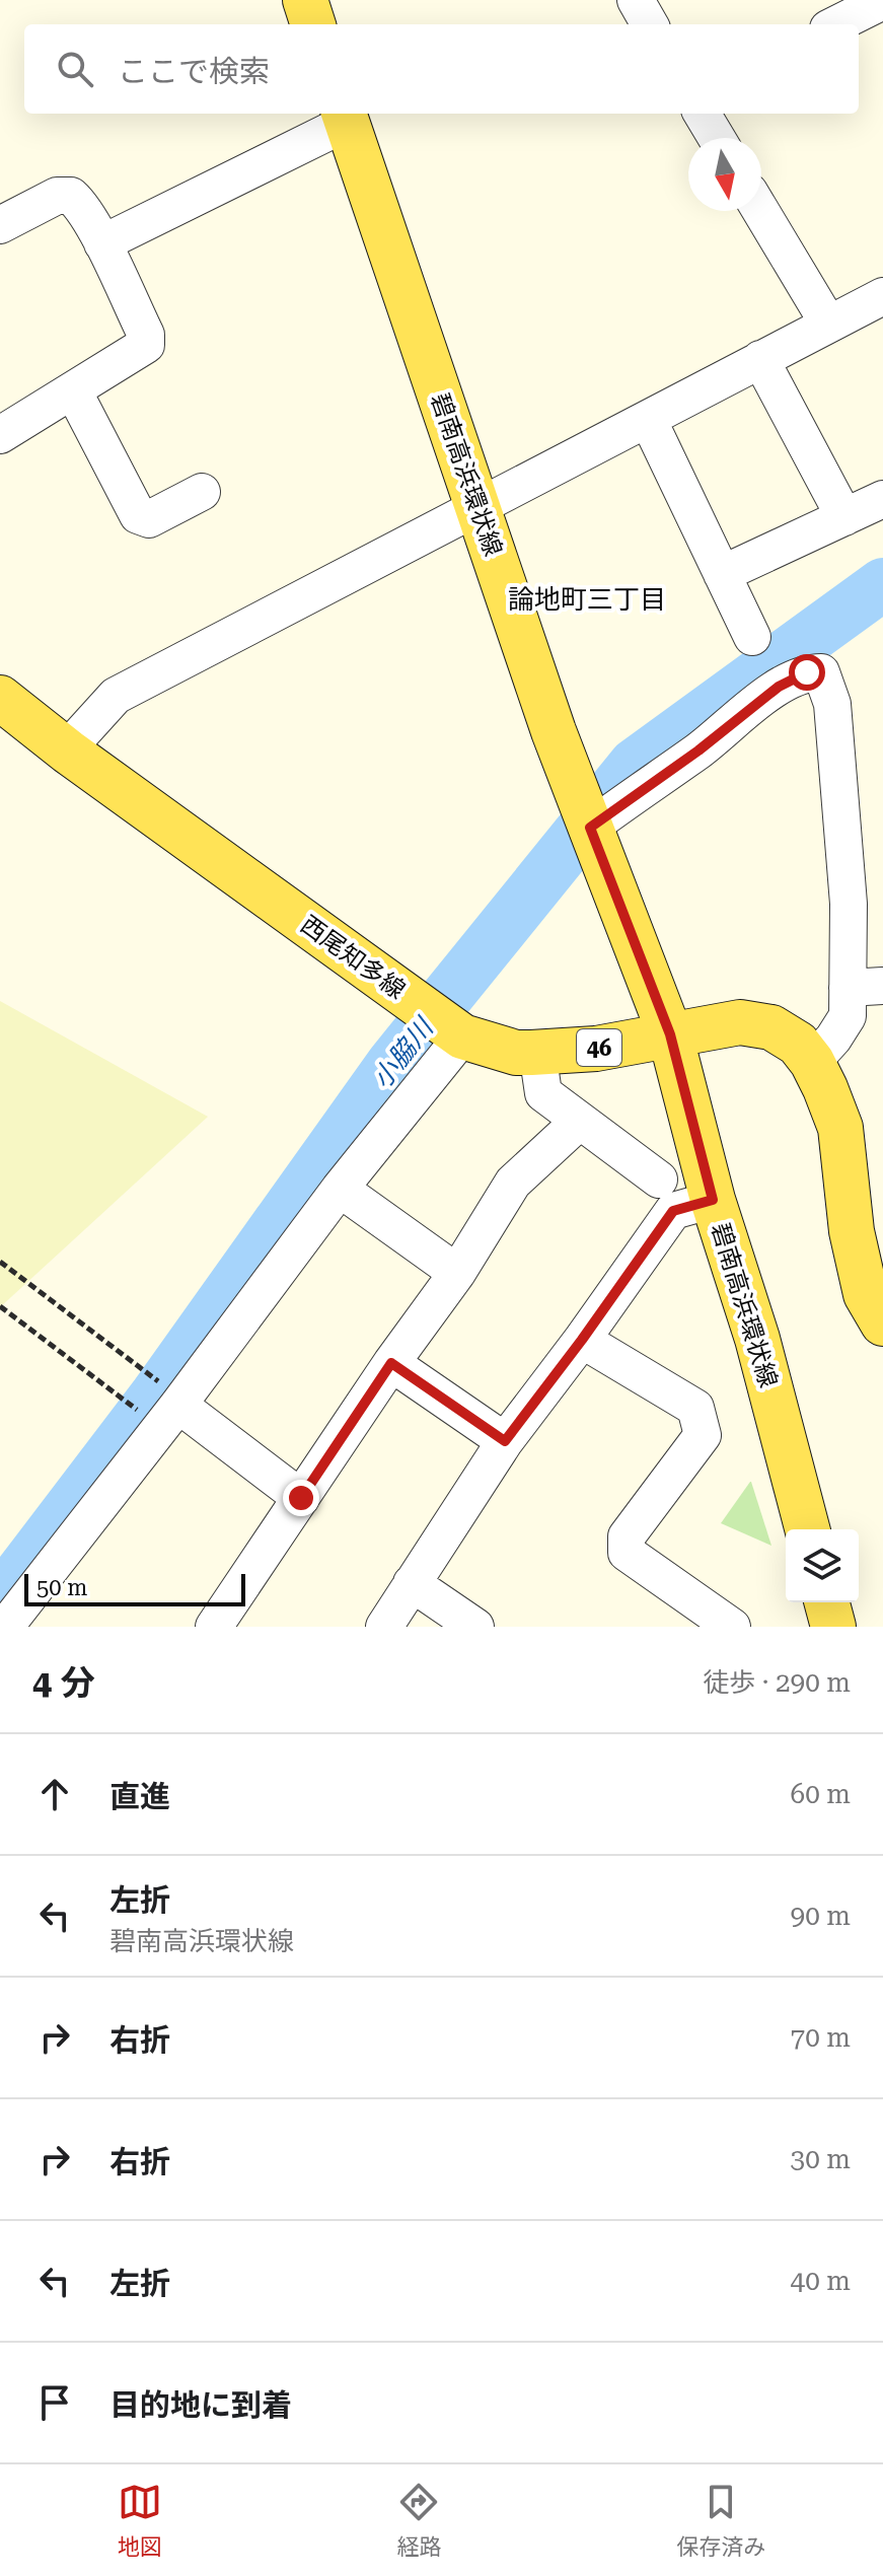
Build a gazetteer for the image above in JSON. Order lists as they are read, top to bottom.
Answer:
{
  "streets": {
    "main road": ["碧南高浜環状線", "西尾知多線", "46"]
  },
  "crossings": [
    ["碧南高浜環状線", "西尾知多線"]
  ],
  "districts": ["論地町三丁目"],
  "water": ["小脇川"],
  "scale_bar": "50 m",
  "north": "bottom",
  "page": {
    "search": "ここで検索",
    "scale": "50 m",
    "heading": ["4 分", "徒歩 · 290 m"],
    "list": [
      ["直進", "60 m"],
      ["左折", "碧南高浜環状線", "90 m"],
      ["右折", "70 m"],
      ["右折", "30 m"],
      ["左折", "40 m"],
      "目的地に到着"
    ],
    "nav": ["地図", "経路", "保存済み"]
  }
}
